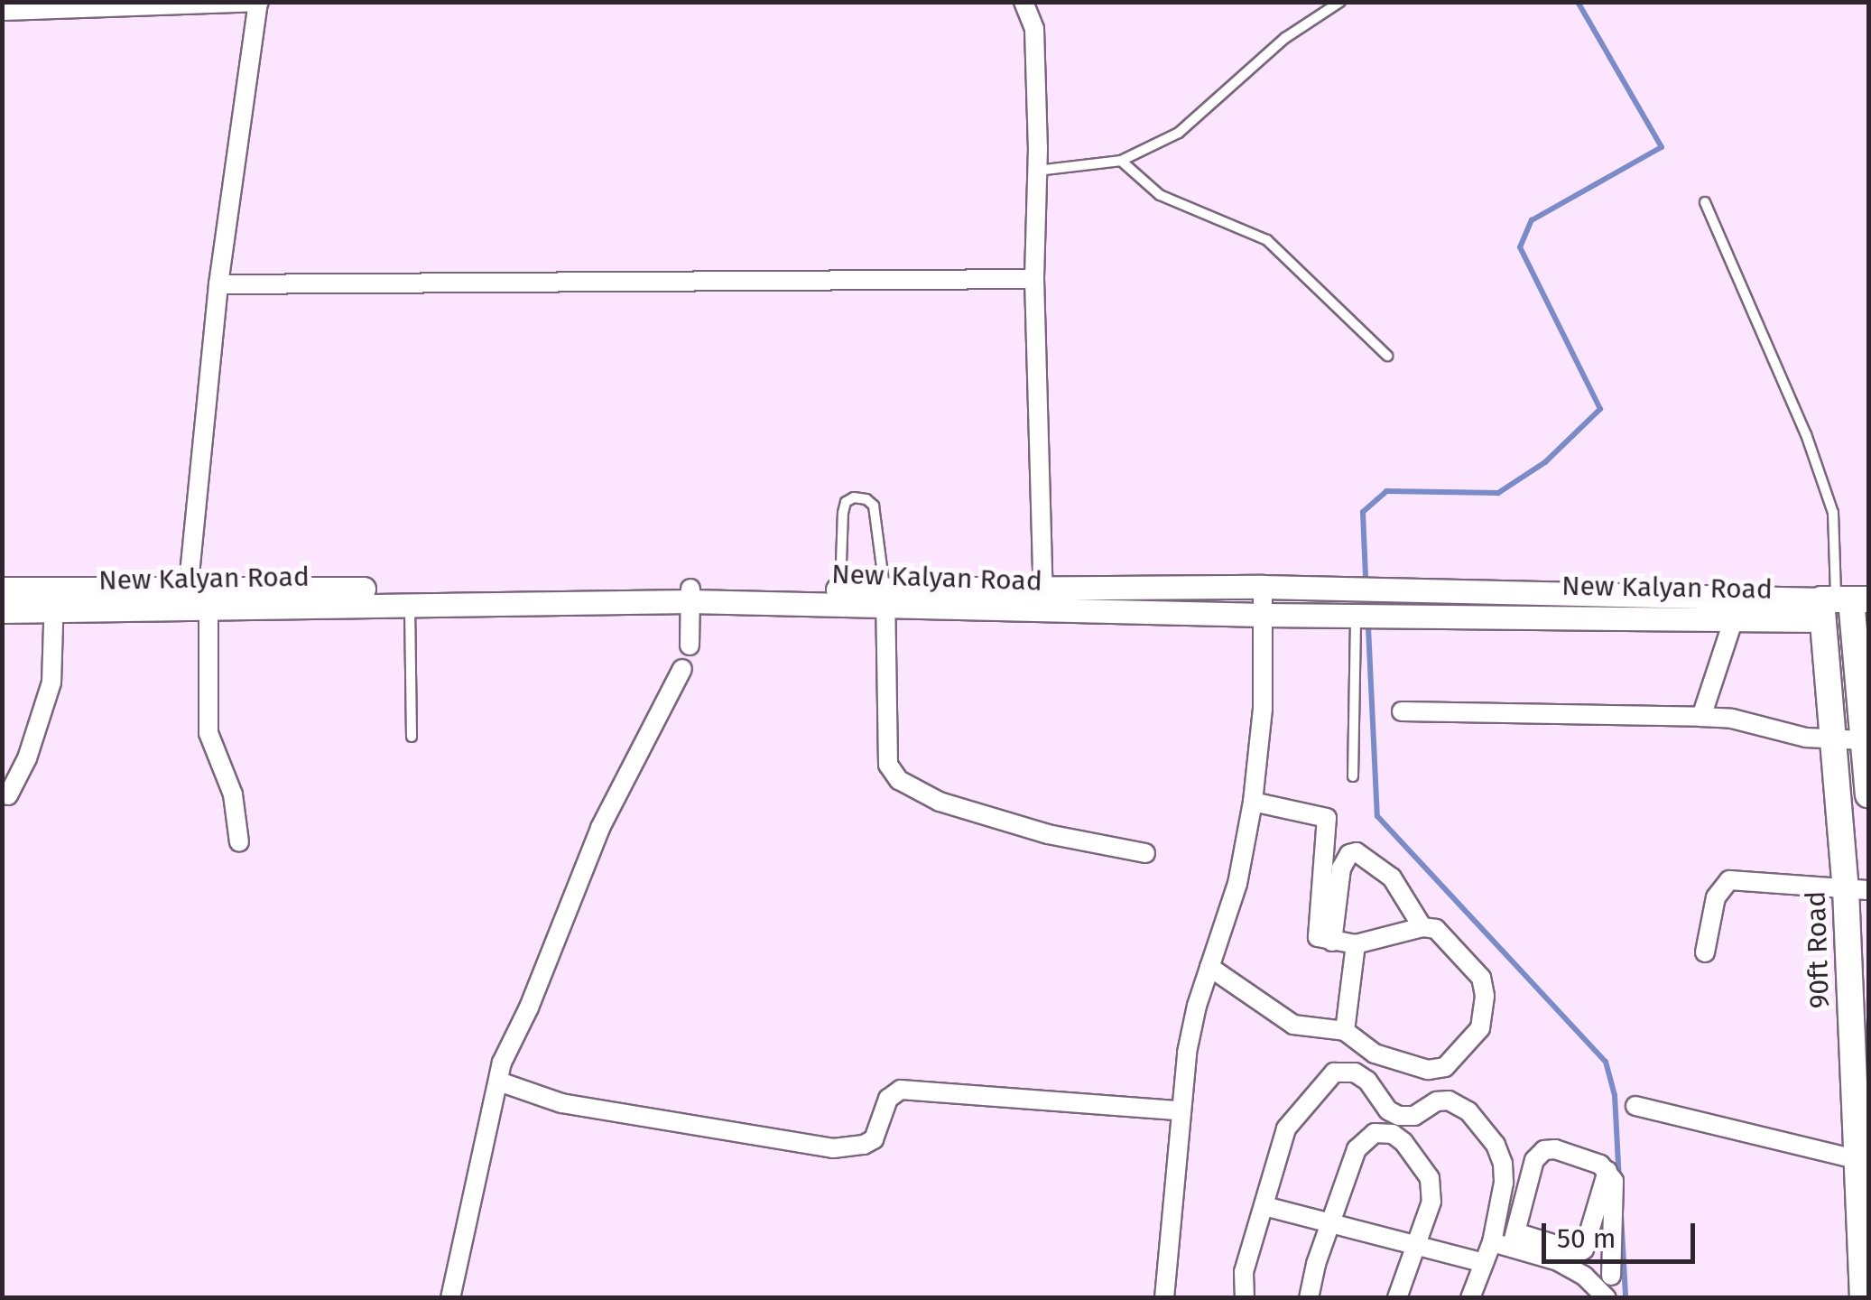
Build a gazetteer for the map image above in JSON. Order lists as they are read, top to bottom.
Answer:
{
  "streets": {
    "main road": ["90ft Road"],
    "street": ["New Kalyan Road"]
  },
  "crossings": [
    ["New Kalyan Road", "90ft Road"]
  ],
  "scale_bar": "50 m"
}
